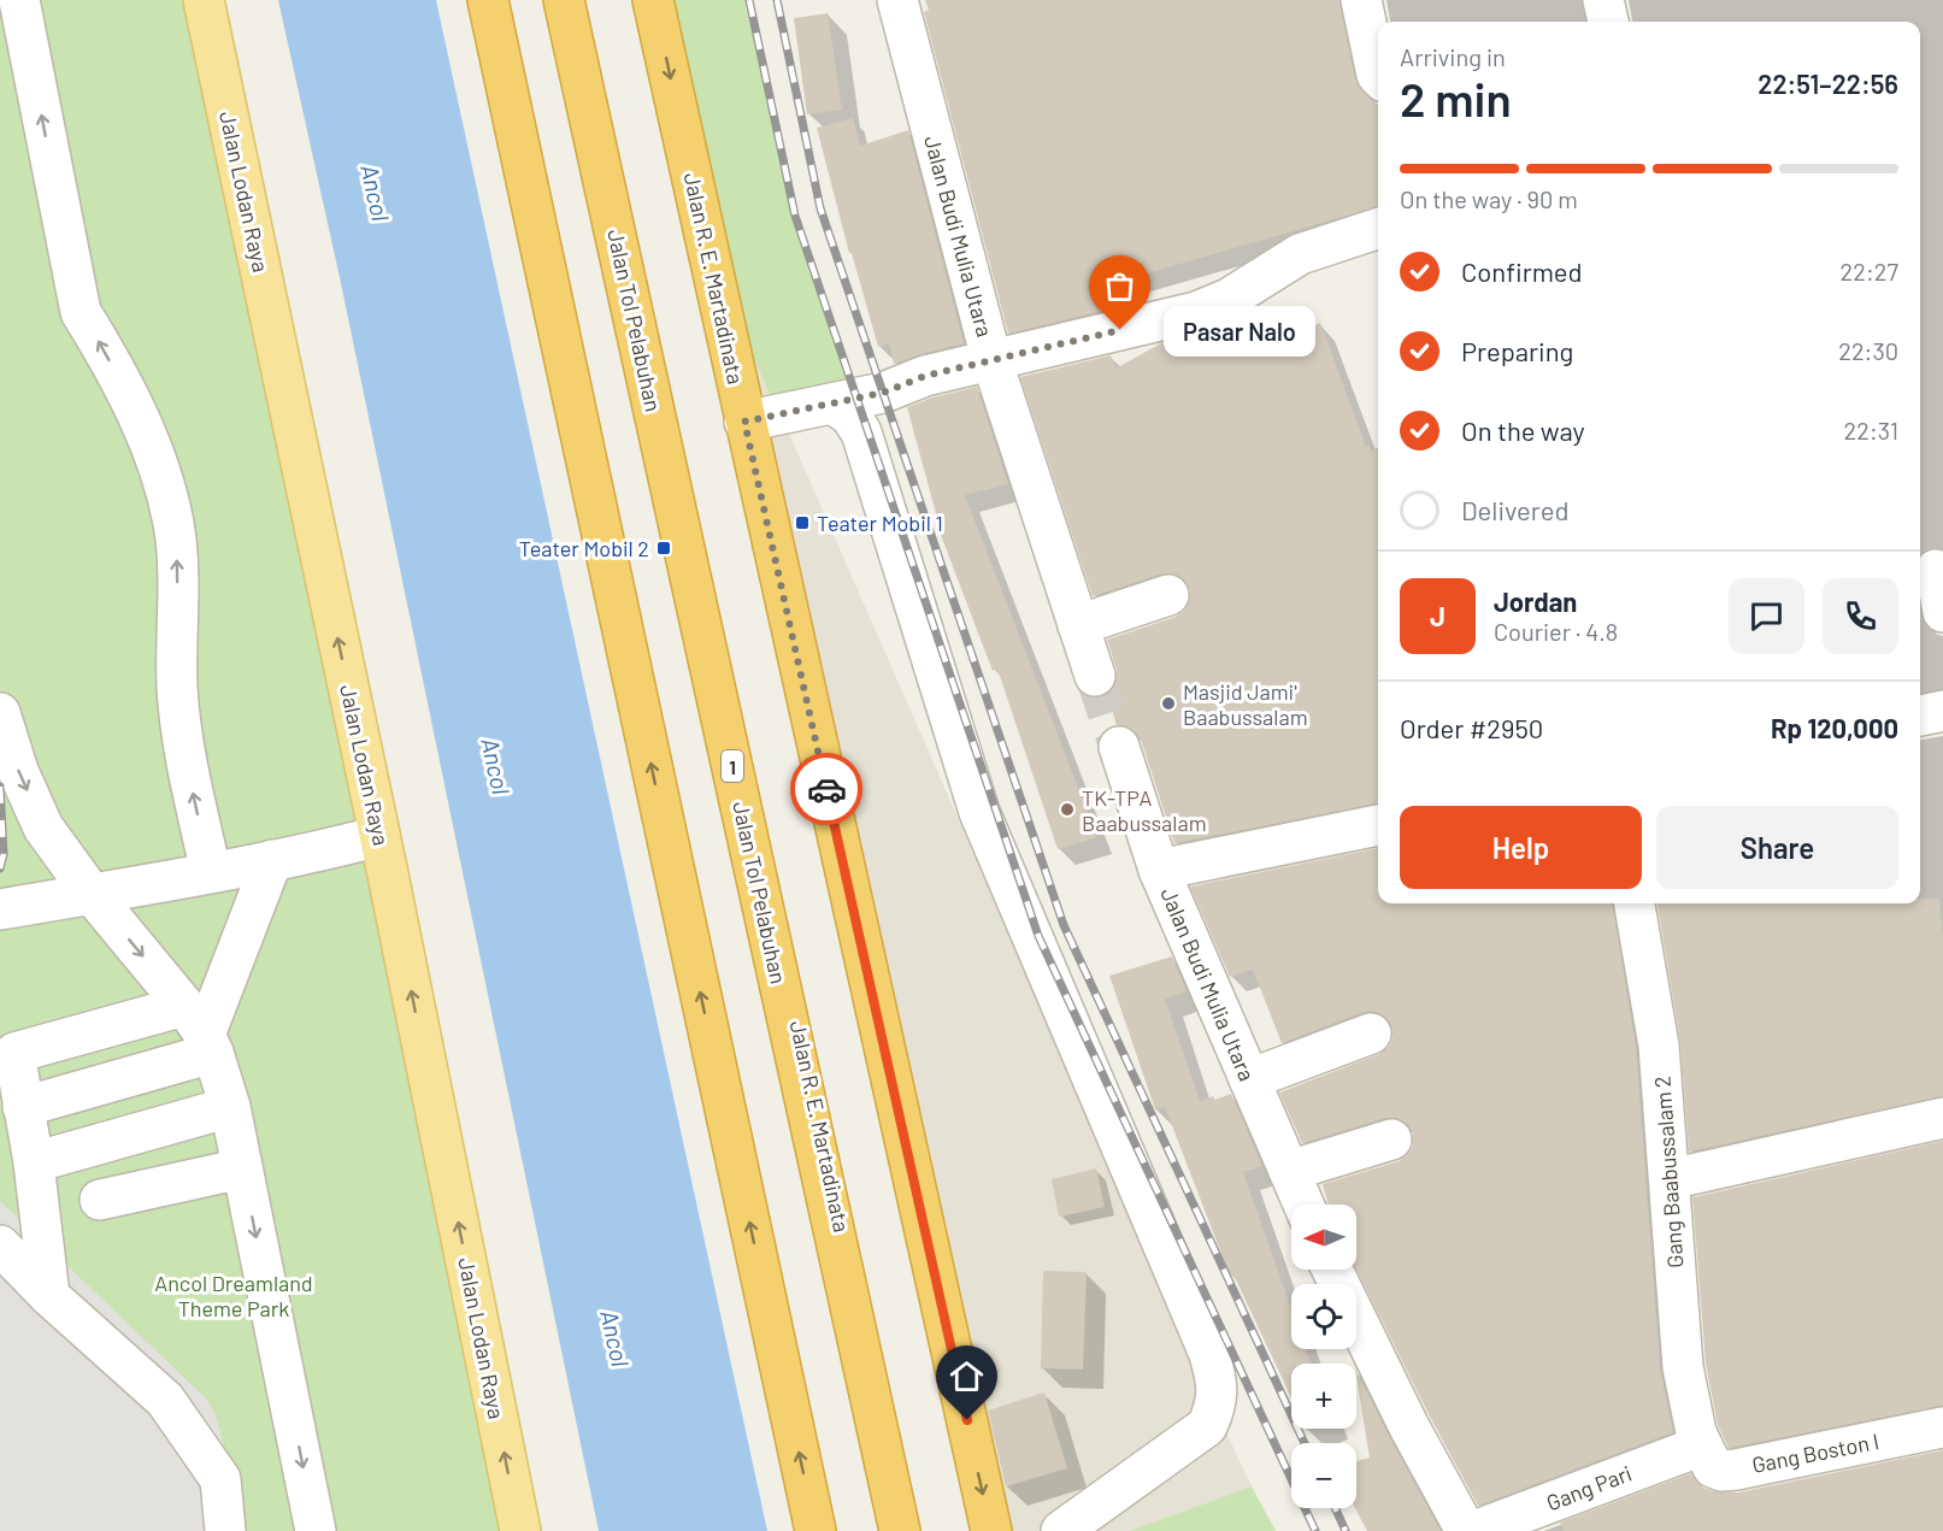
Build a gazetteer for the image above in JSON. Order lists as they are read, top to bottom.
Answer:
{
  "streets": {
    "highway": ["Jalan R. E. Martadinata", "Jalan Tol Pelabuhan", "1"],
    "main road": ["Jalan Lodan Raya"],
    "street": [
      "Jalan Budi Mulia Utara",
      "Gang Baabussalam 2",
      "Gang Boston I",
      "Gang Pari"
    ]
  },
  "crossings": [
    ["Gang Baabussalam 2", "Gang Boston I"],
    ["Gang Baabussalam 2", "Gang Pari"],
    ["Gang Boston I", "Gang Pari"]
  ],
  "one_way": ["Jalan Lodan Raya"],
  "water": ["Ancol"],
  "parks": ["Ancol Dreamland Theme Park"],
  "places": {
    "other": ["Pasar Nalo", "Masjid Jami' Baabussalam", "TK-TPA Baabussalam"],
    "transit": ["Teater Mobil 1", "Teater Mobil 2"]
  },
  "north": "left",
  "page": {
    "heading": ["2 min", "Arriving in", "22:51–22:56"],
    "panel": [
      "Jordan",
      "Courier · 4.8",
      "Order #2950",
      "Rp 120,000"
    ],
    "bar": "On the way · 90 m",
    "list": [
      ["Confirmed", "22:27"],
      ["Preparing", "22:30"],
      ["On the way", "22:31"],
      "Delivered"
    ],
    "bubble": "Pasar Nalo",
    "round": "J",
    "buttons": ["Help", "Share"],
    "map_buttons": ["+", "−"]
  }
}
